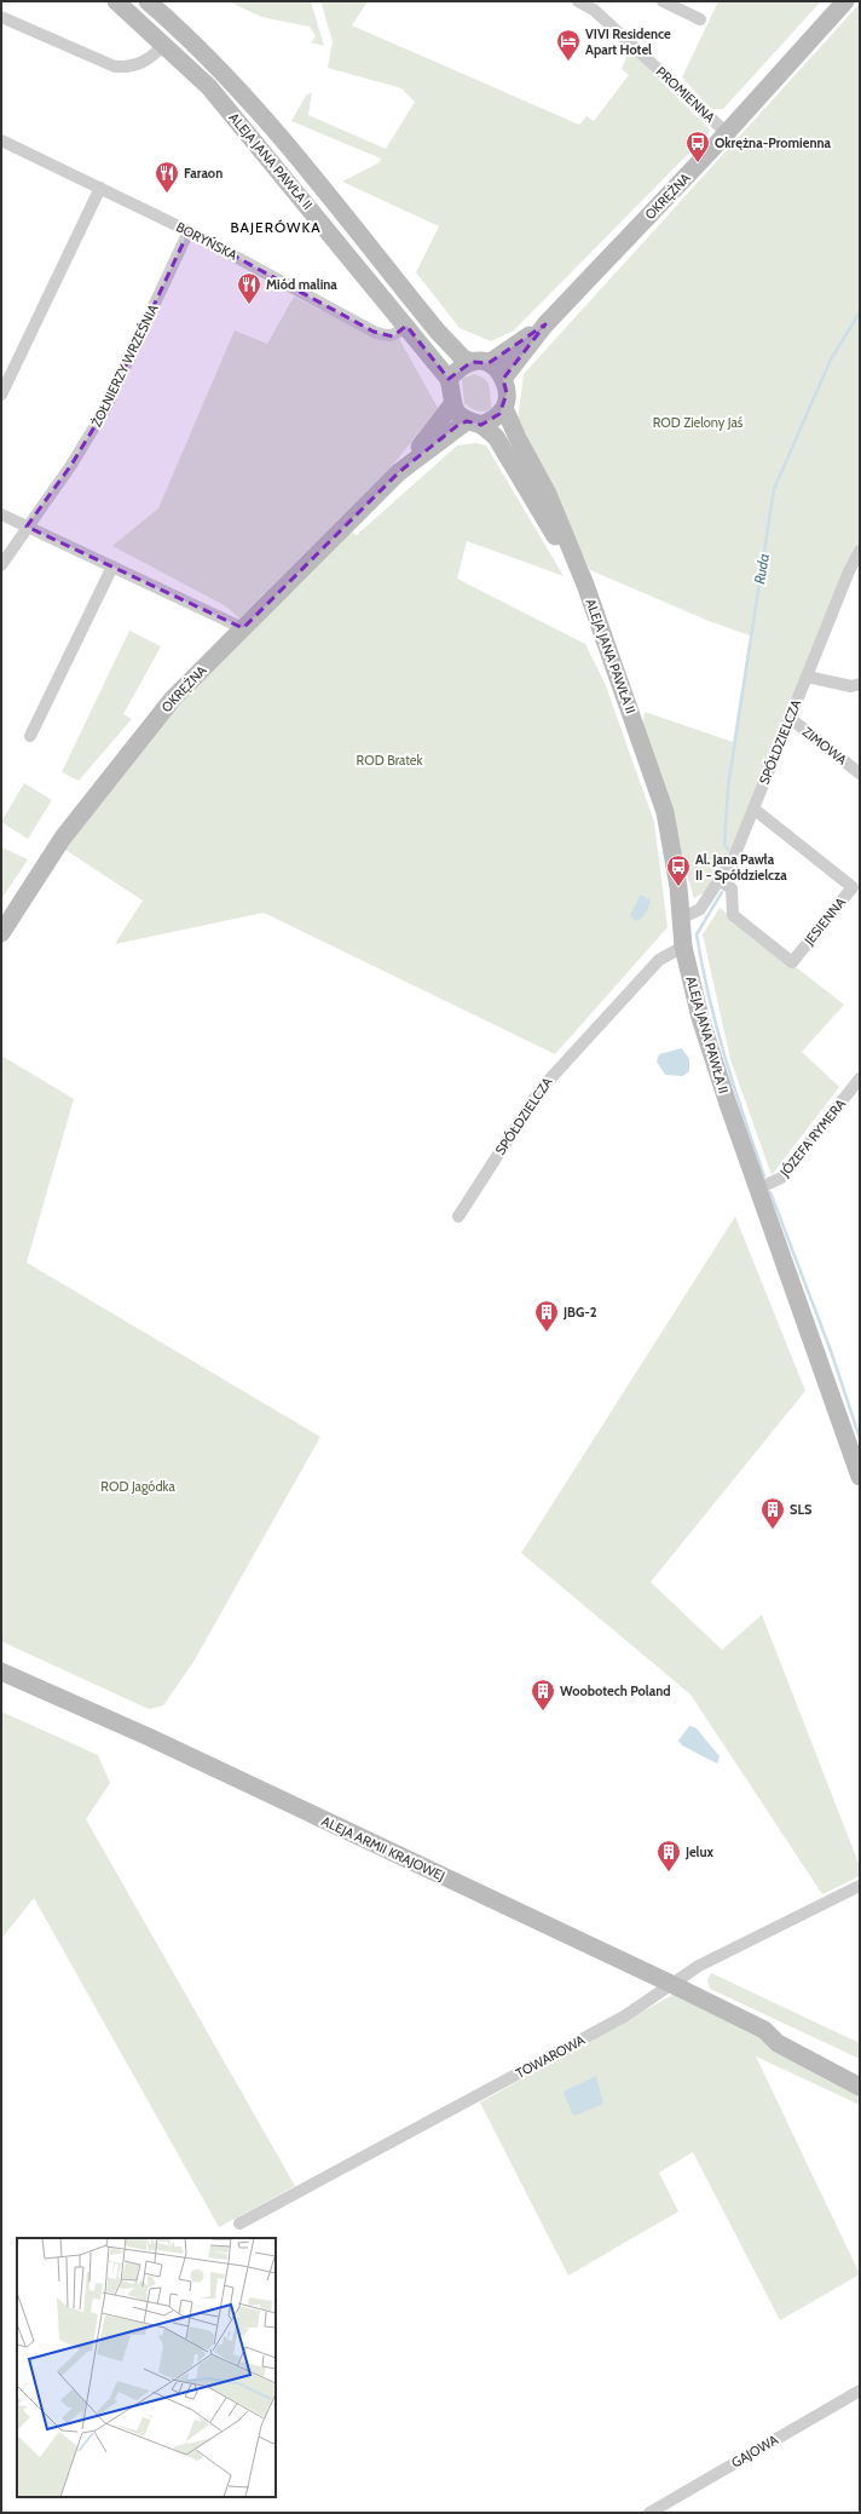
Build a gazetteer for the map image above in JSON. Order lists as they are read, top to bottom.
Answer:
{
  "streets": {
    "street": [
      "PROMIENNA",
      "ALEJA JANA PAWŁA II",
      "OKRĘŻNA",
      "BORYŃSKA",
      "ŻOŁNIERZY WRZEŚNIA",
      "SPÓŁDZIELCZA",
      "ZIMOWA",
      "JESIENNA",
      "JÓZEFA RYMERA",
      "ALEJA ARMII KRAJOWEJ",
      "TOWAROWA",
      "GAJOWA"
    ]
  },
  "crossings": [
    ["PROMIENNA", "OKRĘŻNA"],
    ["ALEJA JANA PAWŁA II", "OKRĘŻNA"],
    ["ALEJA JANA PAWŁA II", "BORYŃSKA"],
    ["ALEJA JANA PAWŁA II", "SPÓŁDZIELCZA"],
    ["ALEJA JANA PAWŁA II", "JÓZEFA RYMERA"],
    ["BORYŃSKA", "ŻOŁNIERZY WRZEŚNIA"],
    ["SPÓŁDZIELCZA", "ZIMOWA"],
    ["SPÓŁDZIELCZA", "JESIENNA"],
    ["ALEJA ARMII KRAJOWEJ", "TOWAROWA"]
  ],
  "districts": ["BAJERÓWKA"],
  "water": ["Ruda"],
  "parks": ["ROD Zielony Jaś", "ROD Bratek", "ROD Jagódka"],
  "places": {
    "hotel": ["VIVI Residence Apart Hotel"],
    "bus stop": ["Okrężna-Promienna", "Al. Jana Pawła II - Spółdzielcza"],
    "restaurant": ["Faraon", "Miód malina"],
    "building": [
      "JBG-2",
      "SLS",
      "Woobotech Poland",
      "Jelux"
    ]
  }
}
